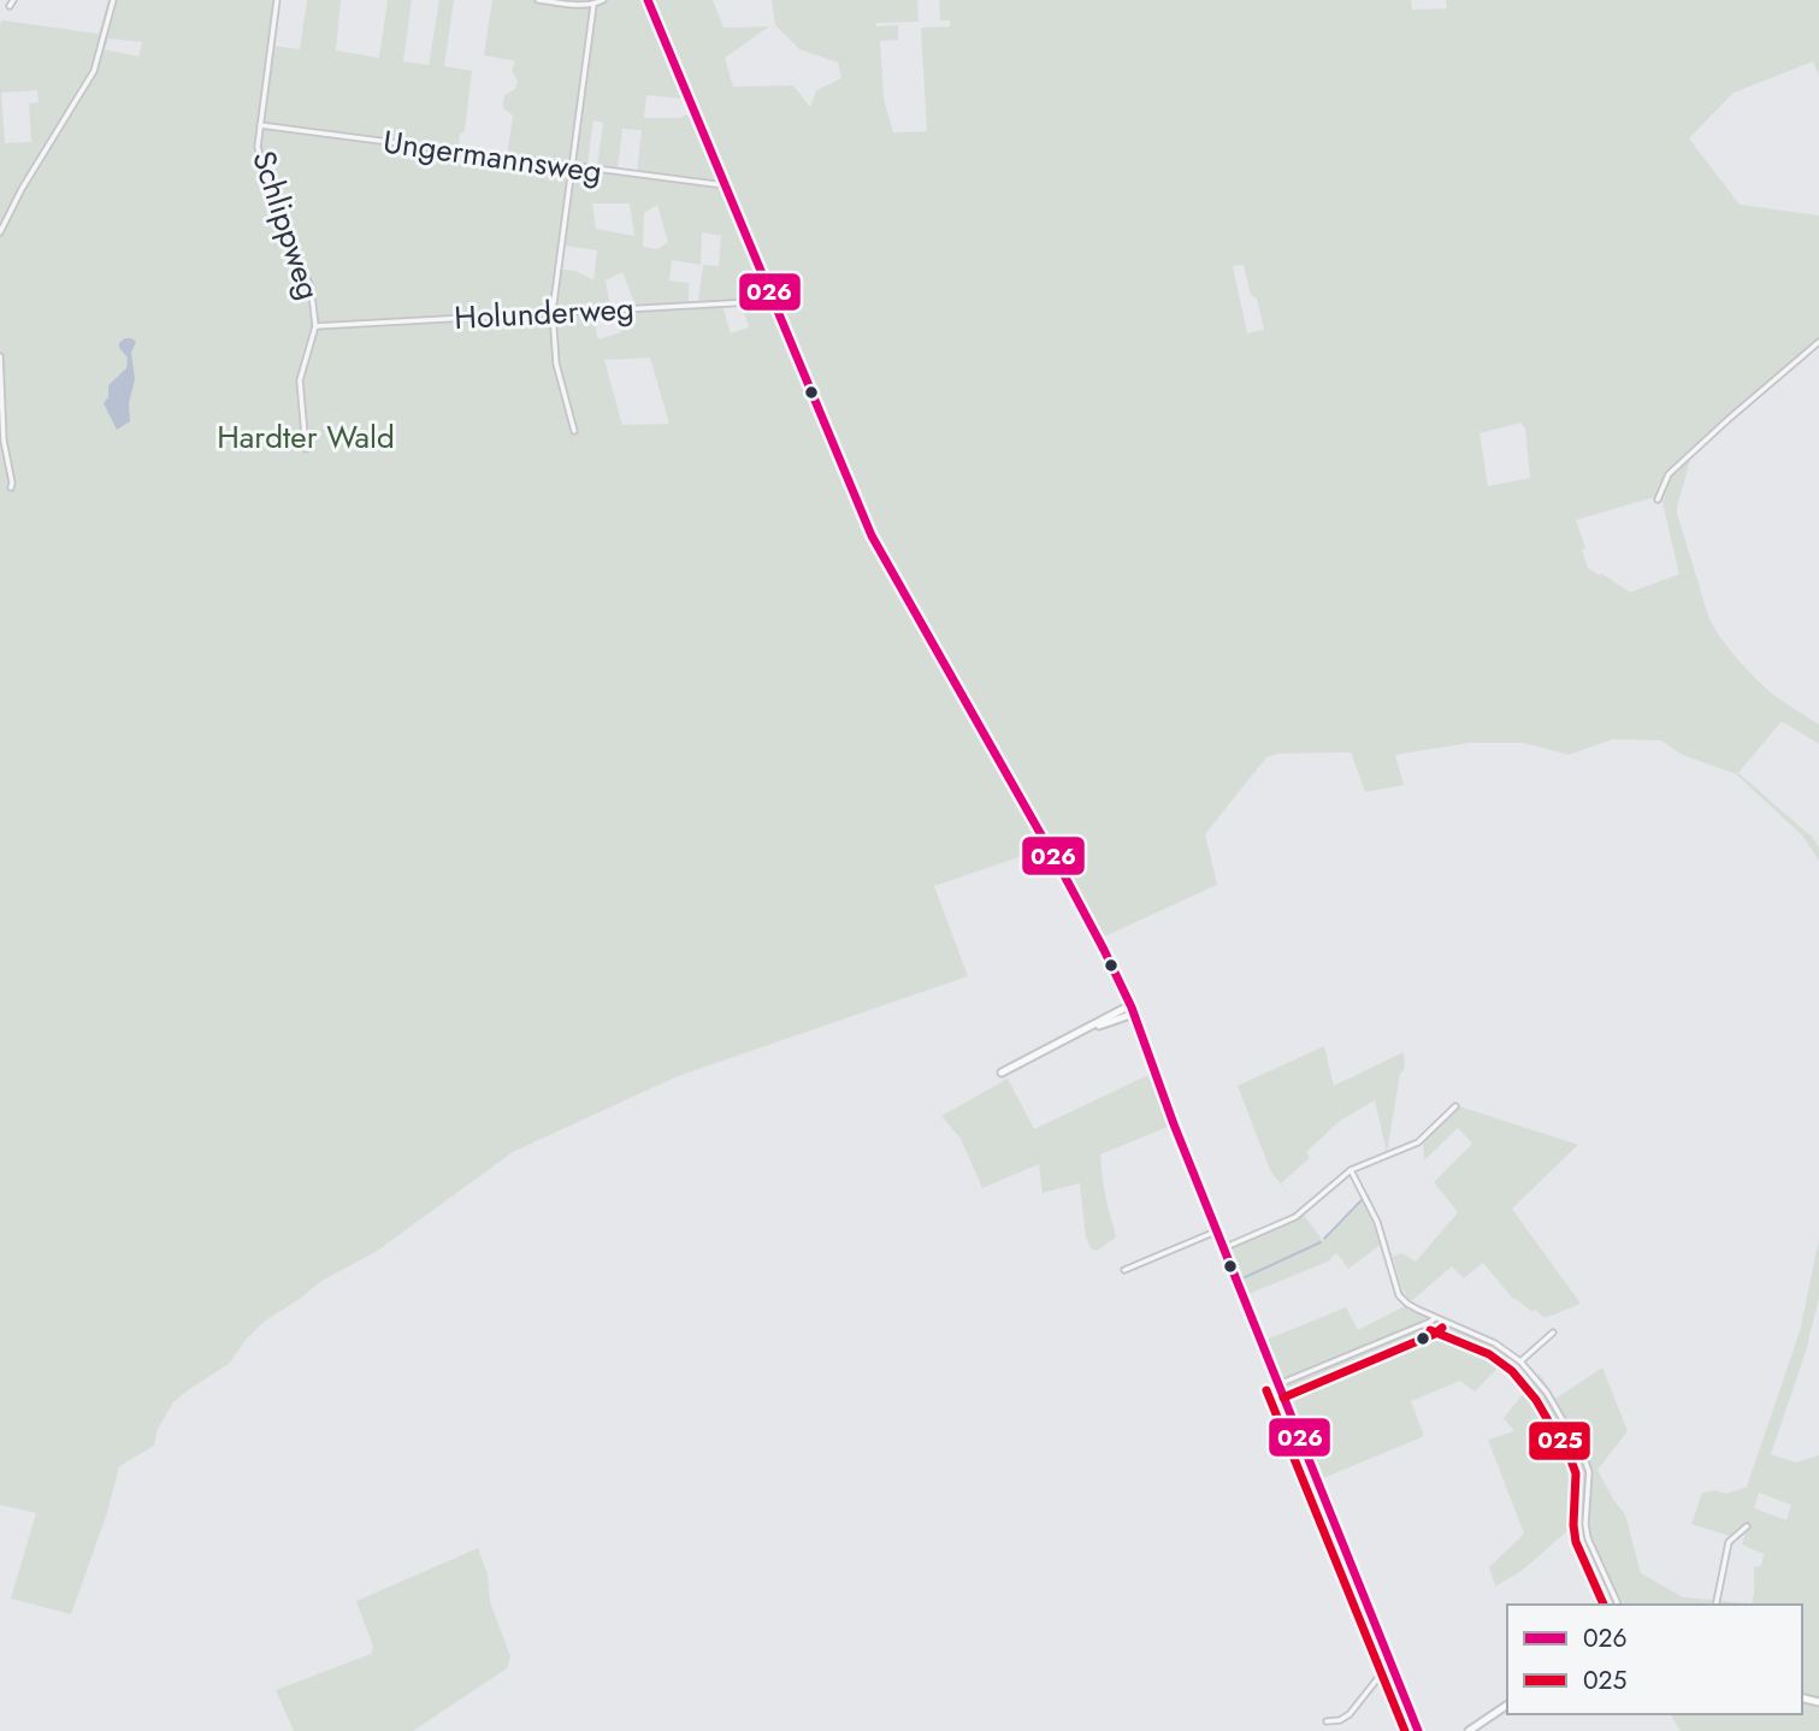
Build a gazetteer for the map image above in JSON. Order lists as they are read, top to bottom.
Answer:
{
  "streets": {
    "street": ["Ungermannsweg", "Schlippweg", "Holunderweg"]
  },
  "crossings": [
    ["Ungermannsweg", "Schlippweg"],
    ["Schlippweg", "Holunderweg"]
  ],
  "parks": ["Hardter Wald"],
  "lines": ["transit line 026", "transit line 025"],
  "legend": ["026", "025"]
}
